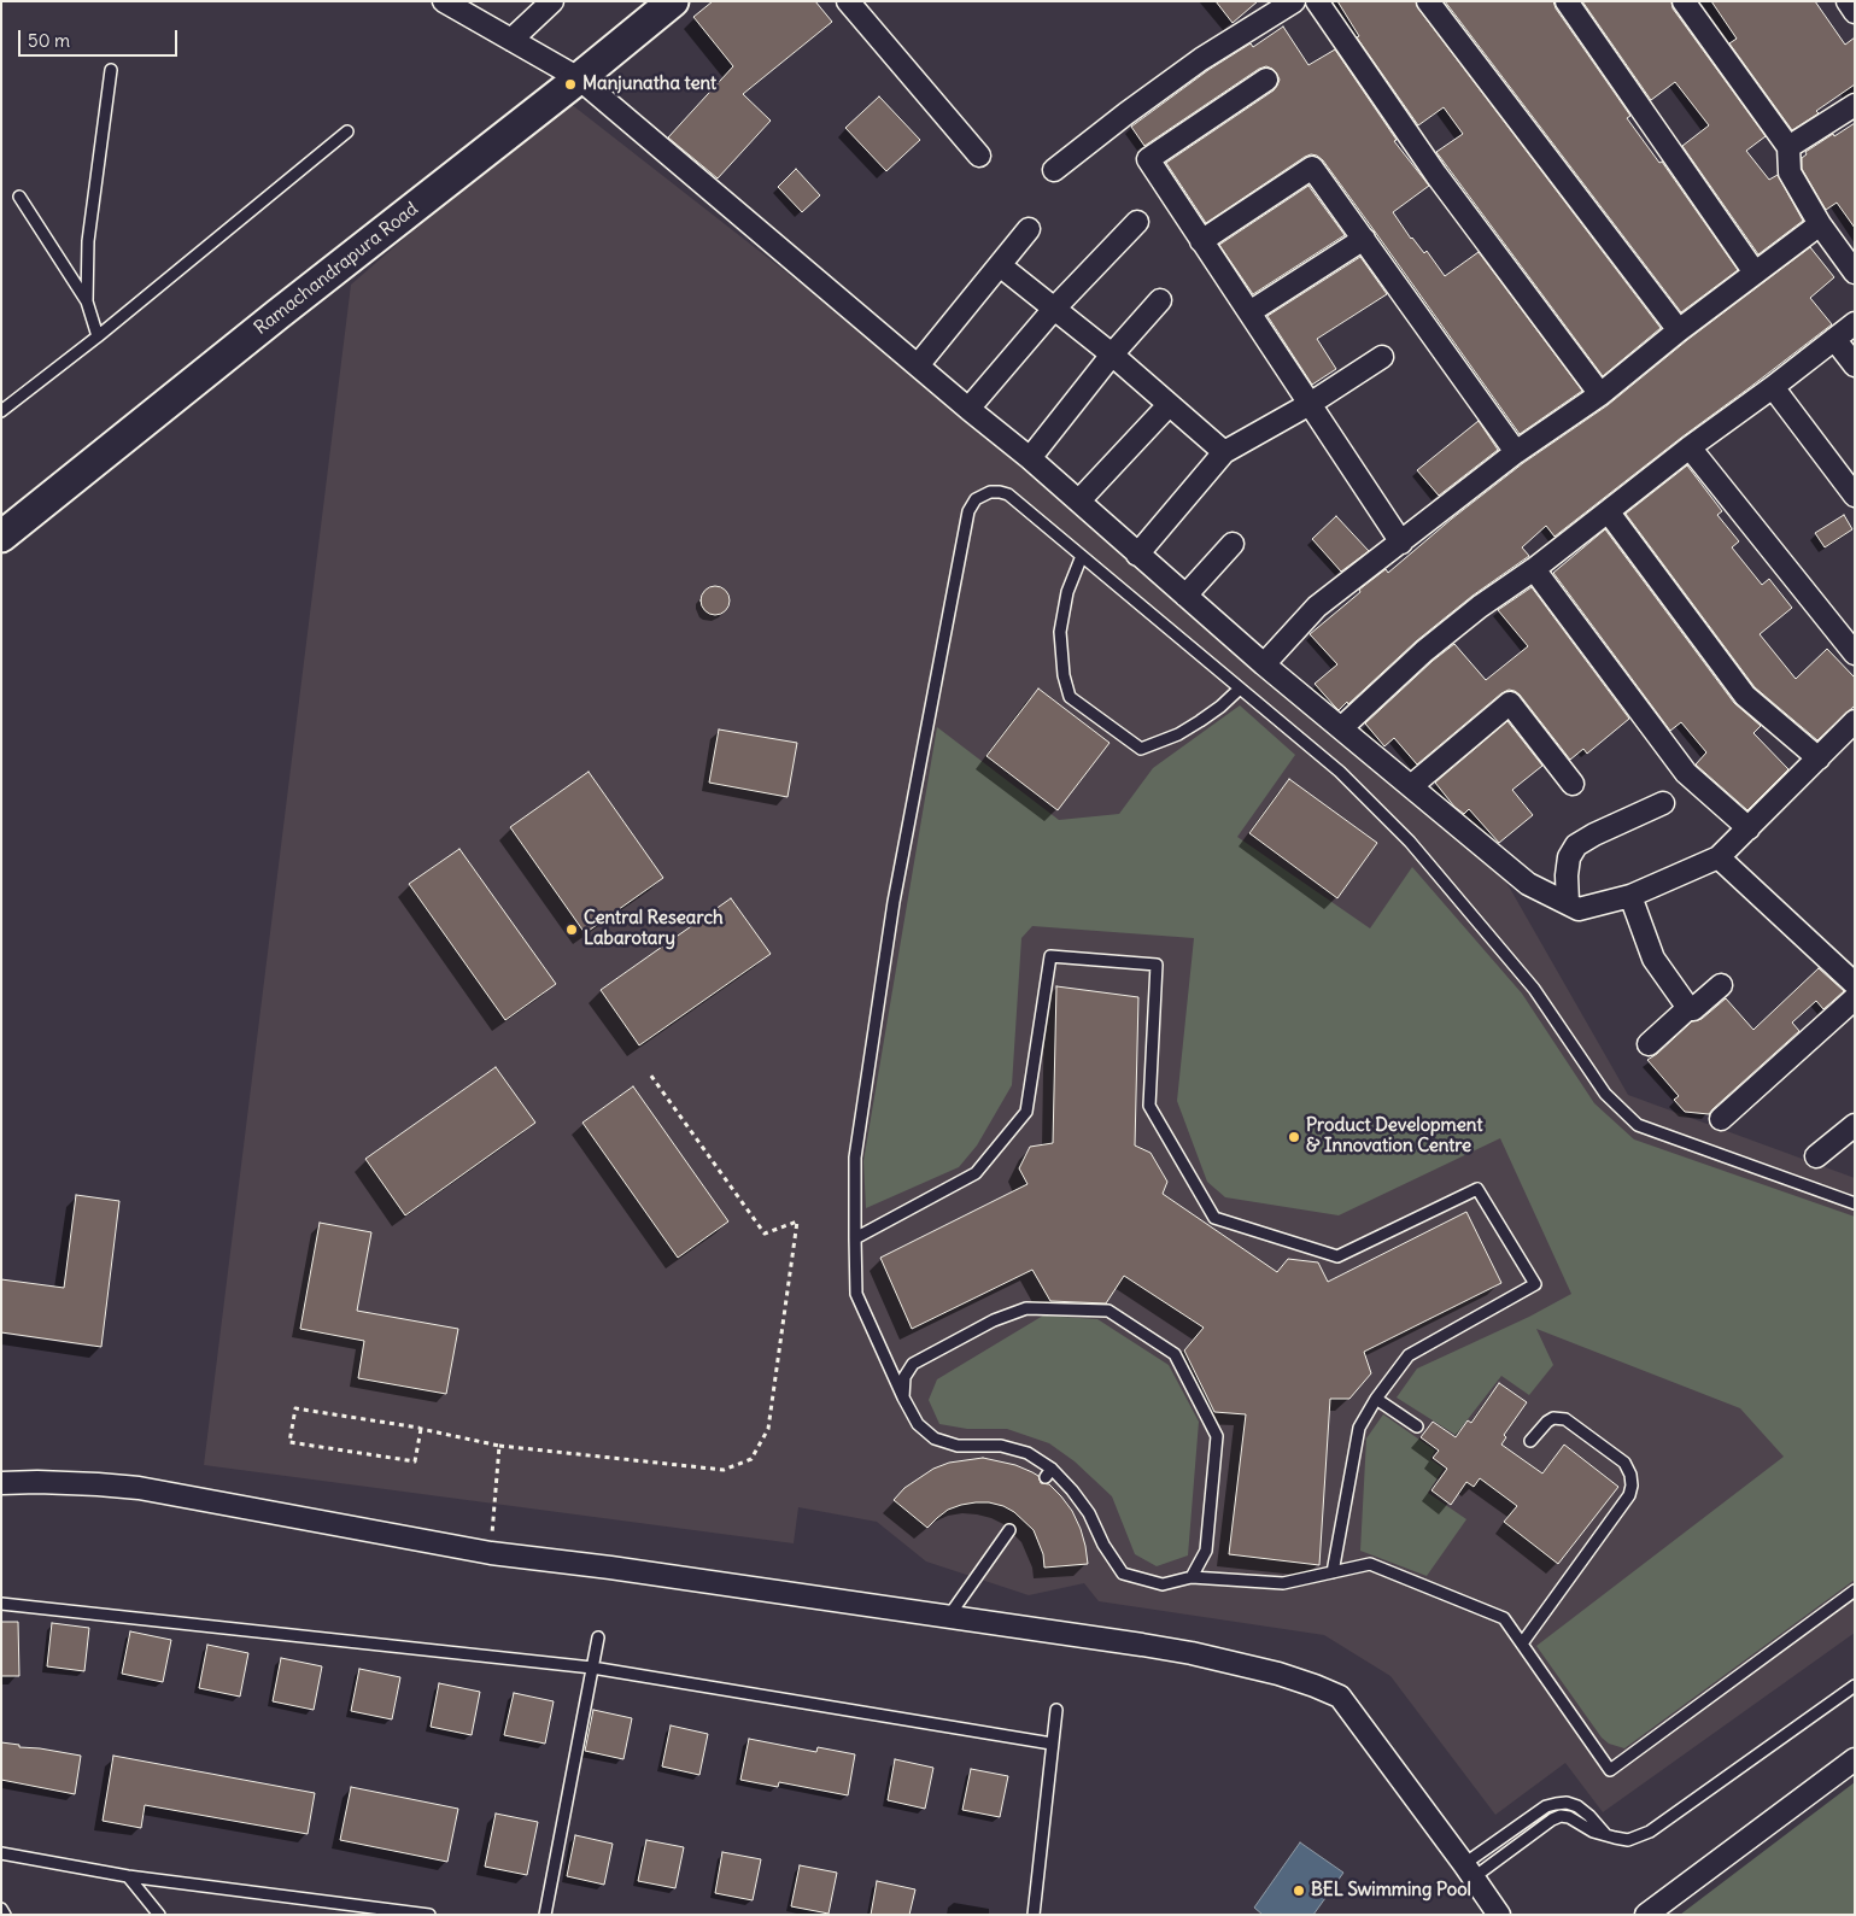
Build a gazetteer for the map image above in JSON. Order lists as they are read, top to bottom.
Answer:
{
  "streets": {
    "street": ["Ramachandrapura Road"]
  },
  "places": [
    "Manjunatha tent",
    "Central Research Labarotary",
    "Product Development & Innovation Centre",
    "BEL Swimming Pool"
  ],
  "scale_bar": "50 m"
}
